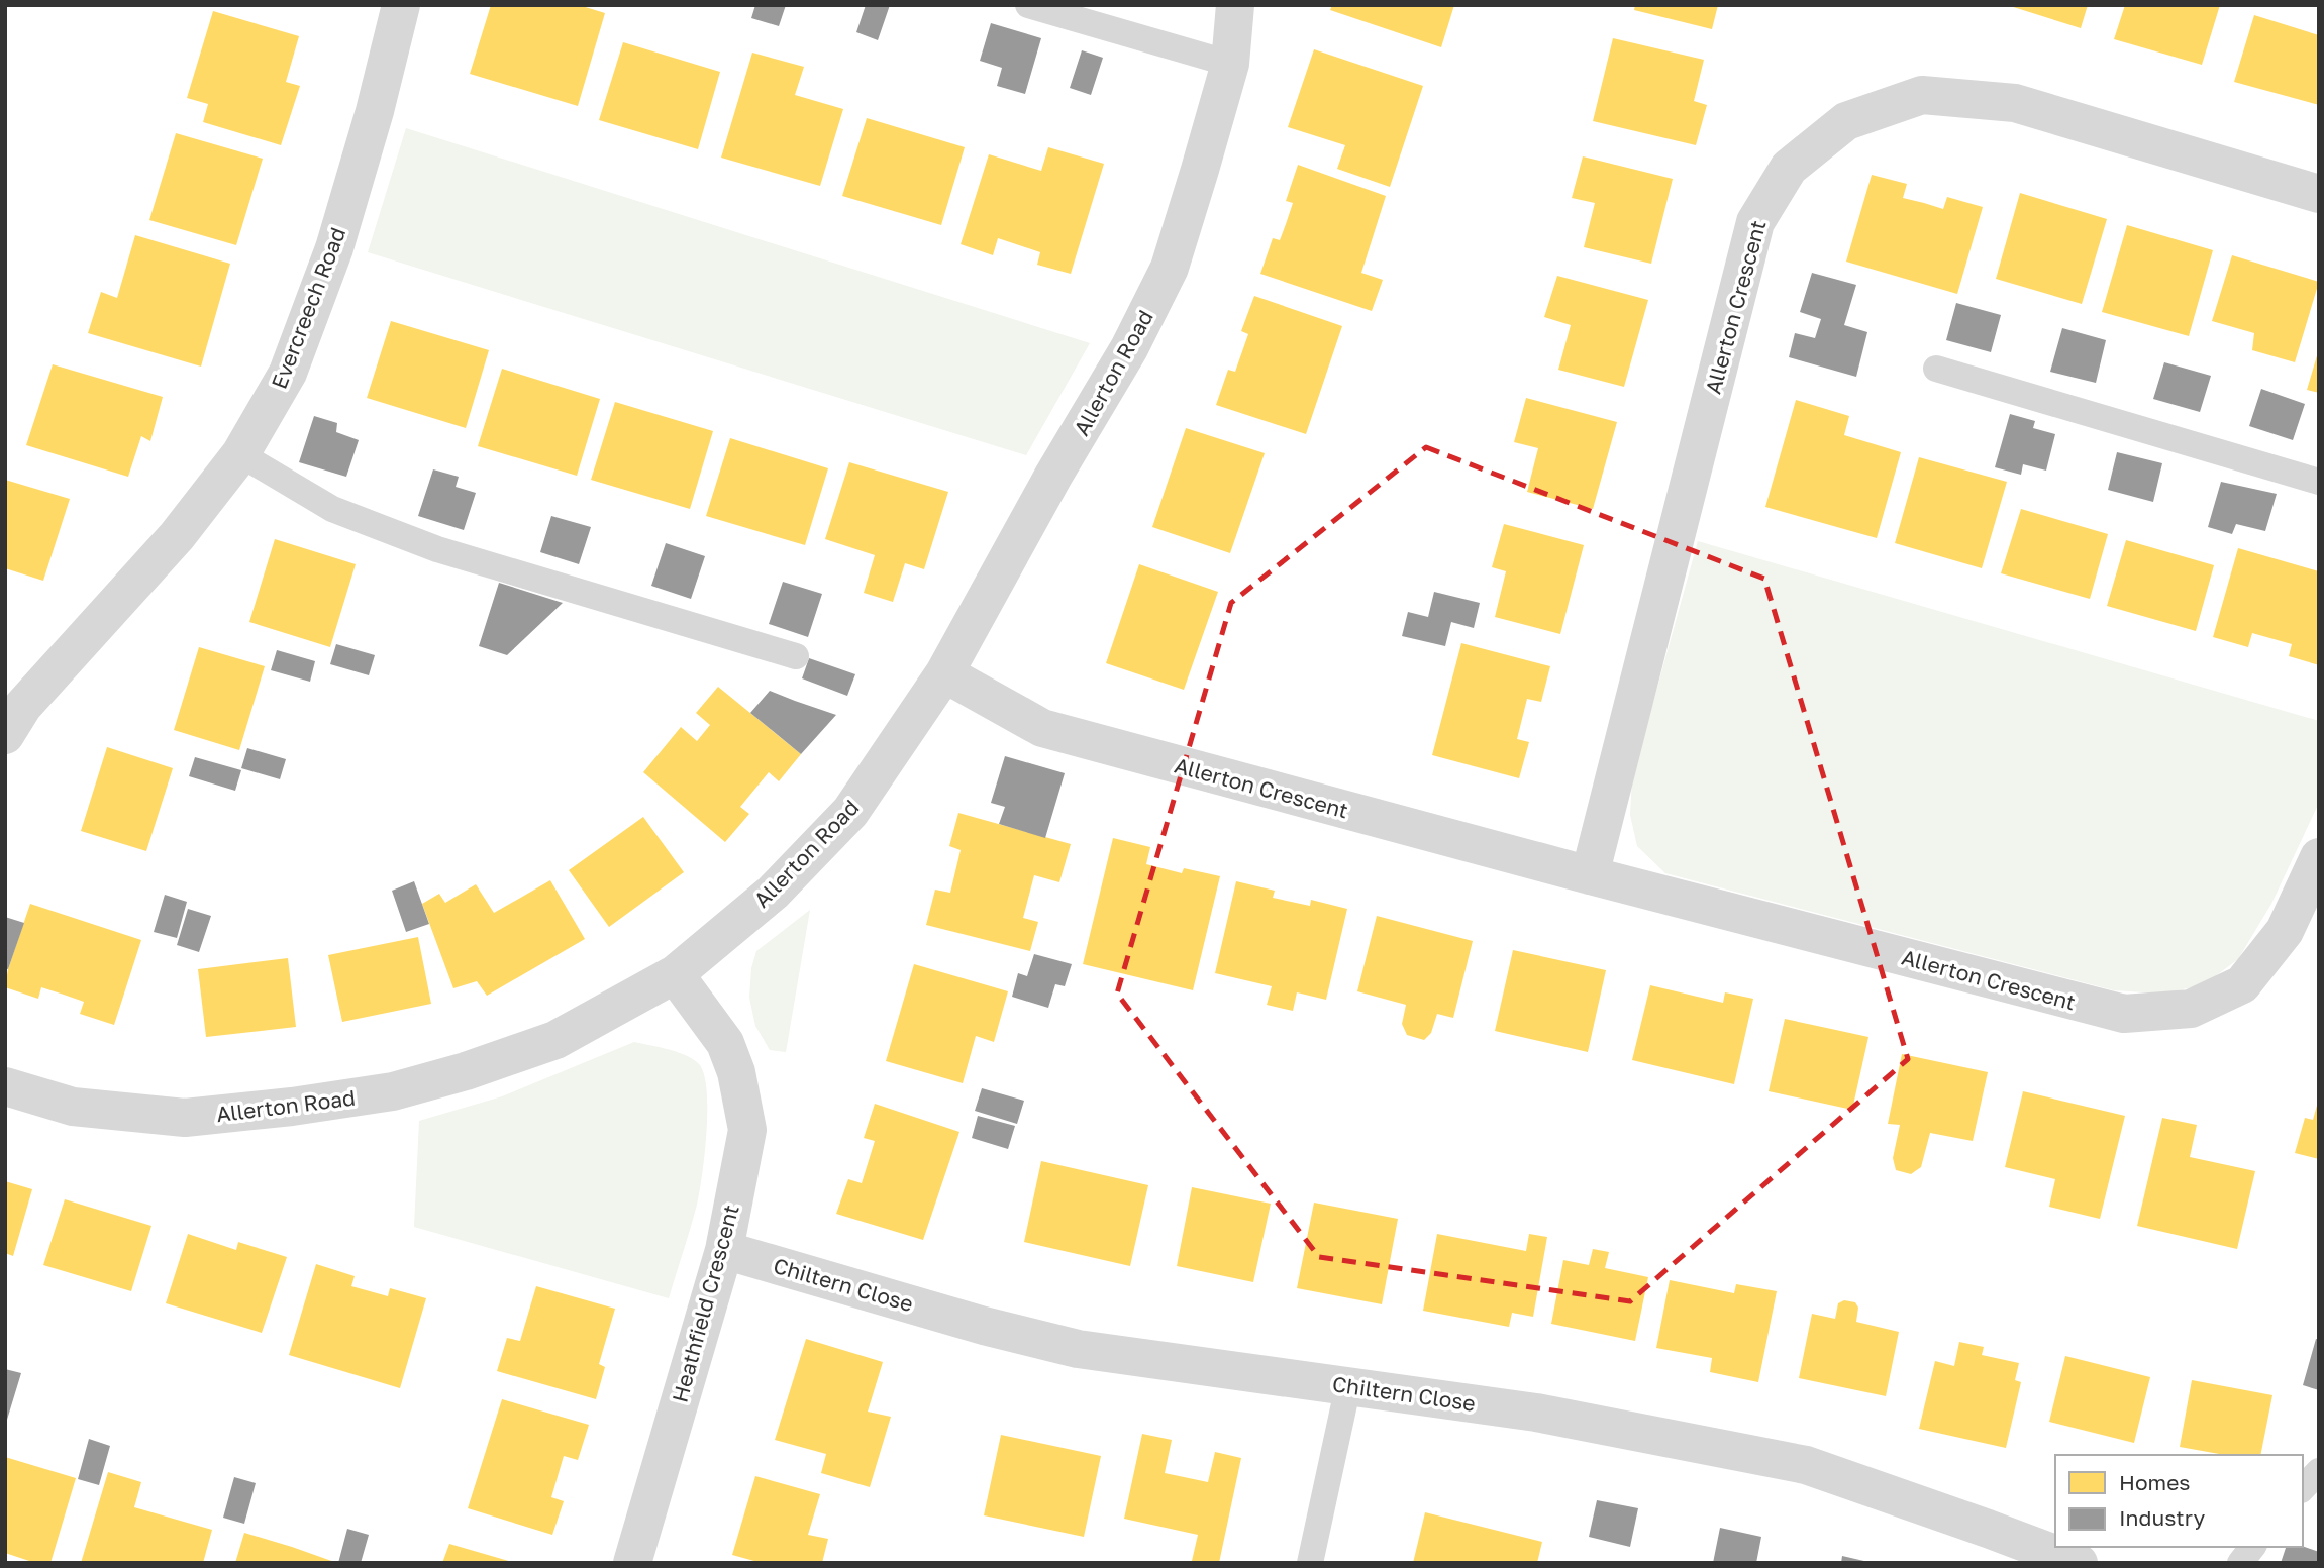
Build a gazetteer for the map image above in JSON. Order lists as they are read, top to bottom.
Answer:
{
  "streets": {
    "street": [
      "Allerton Crescent",
      "Evercreech Road",
      "Allerton Road",
      "Chiltern Close",
      "Heathfield Crescent"
    ]
  },
  "crossings": [
    ["Allerton Crescent", "Allerton Road"],
    ["Allerton Road", "Heathfield Crescent"],
    ["Chiltern Close", "Heathfield Crescent"]
  ],
  "legend": ["Homes", "Industry"]
}
